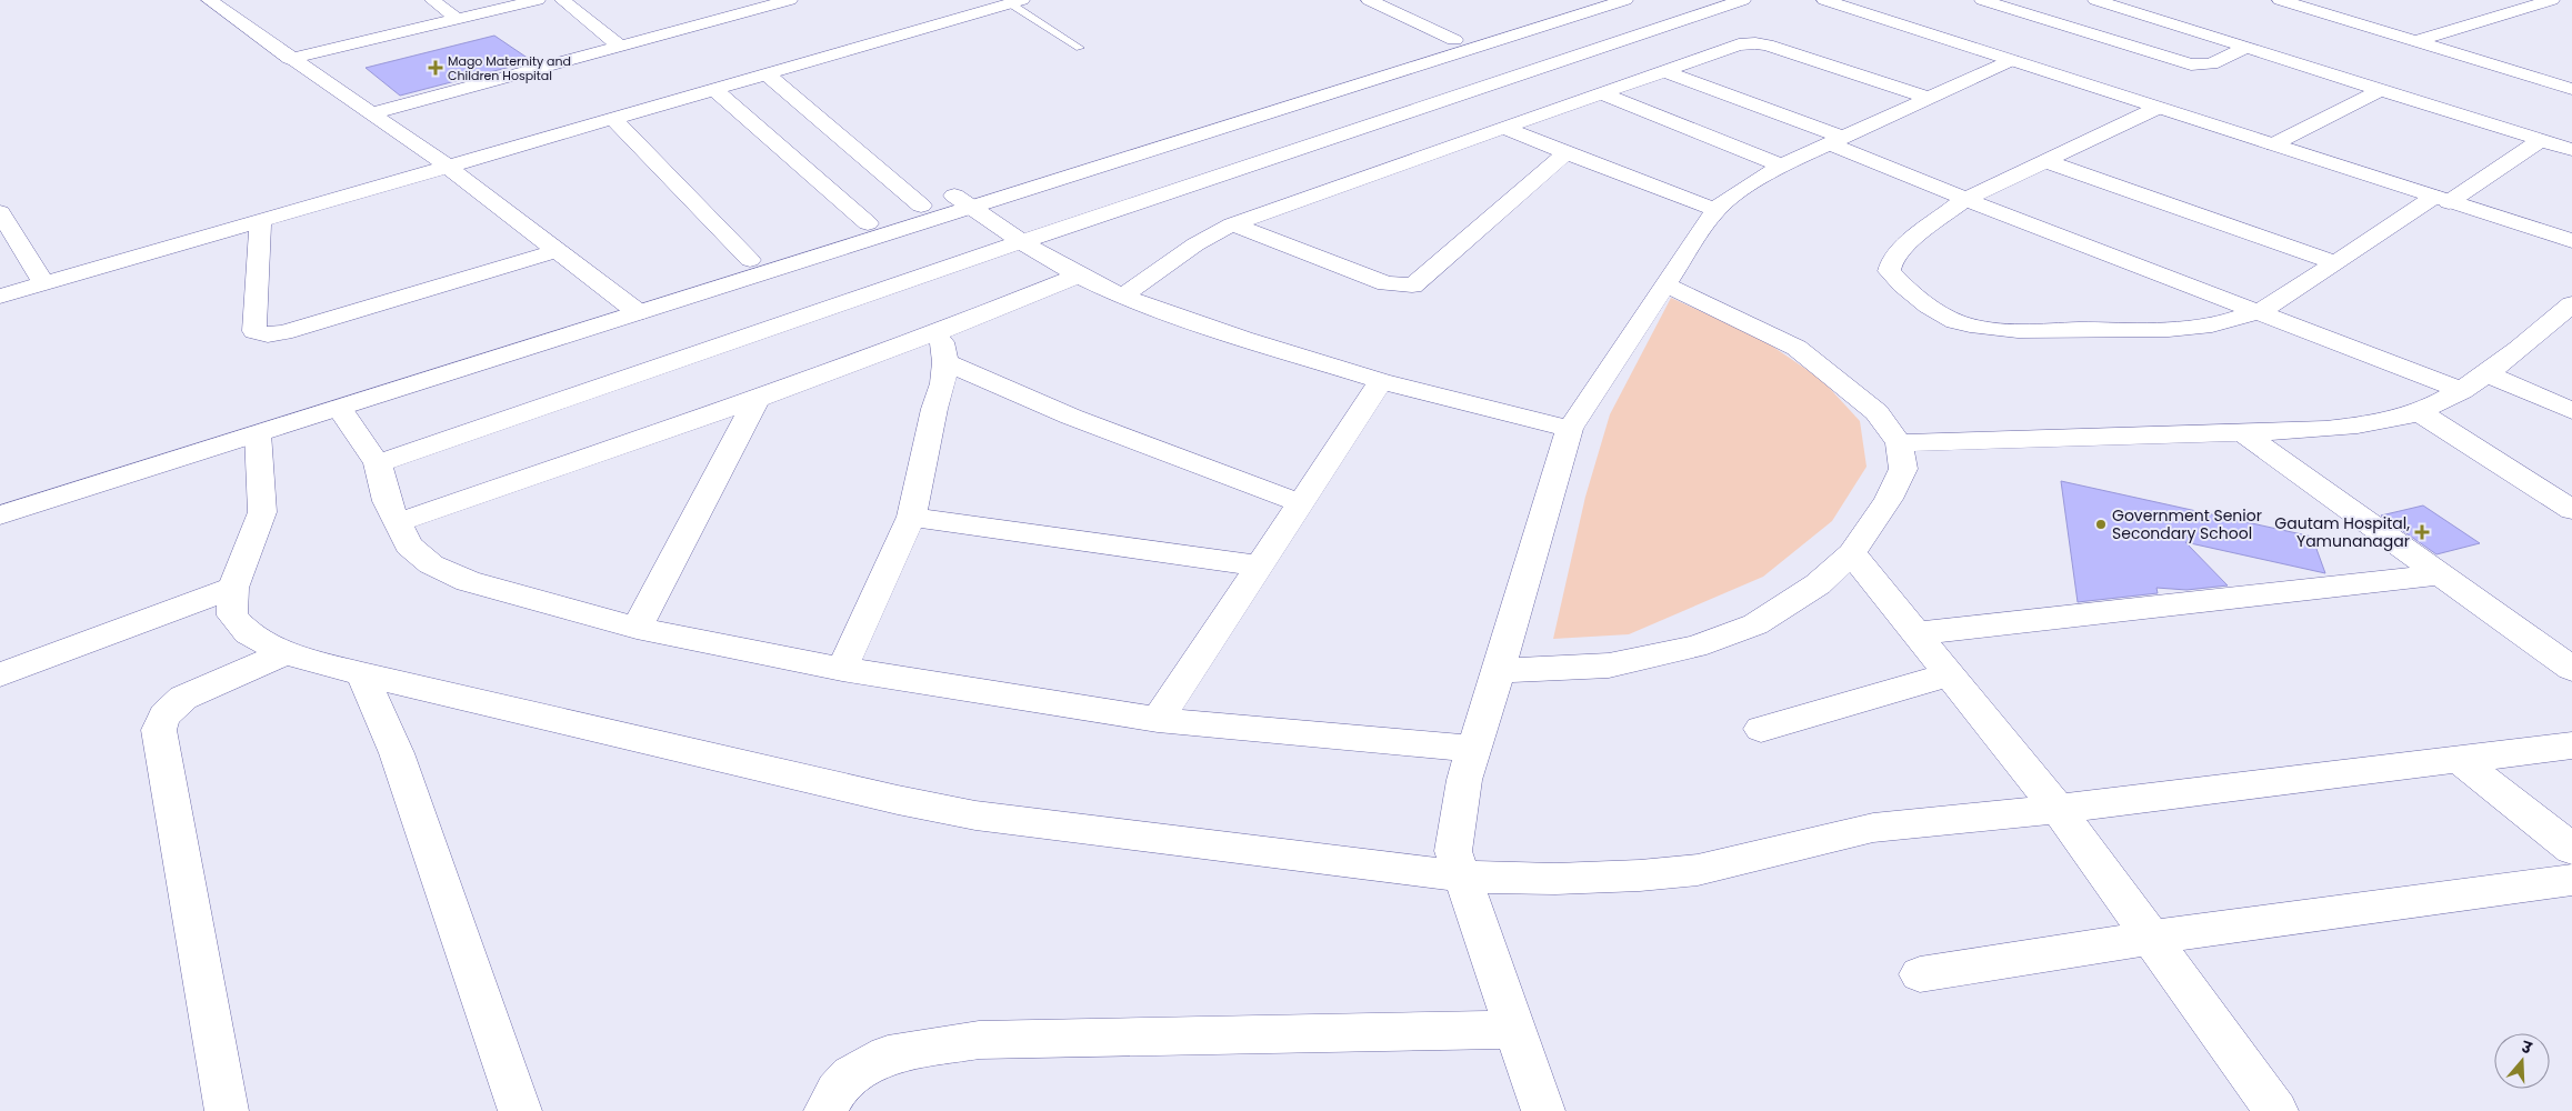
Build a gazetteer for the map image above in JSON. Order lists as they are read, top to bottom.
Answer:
{
  "places": {
    "health": ["Mago Maternity and Children Hospital", "Gautam Hospital, Yamunanagar"],
    "other": ["Government Senior Secondary School"]
  },
  "north": "top"
}
